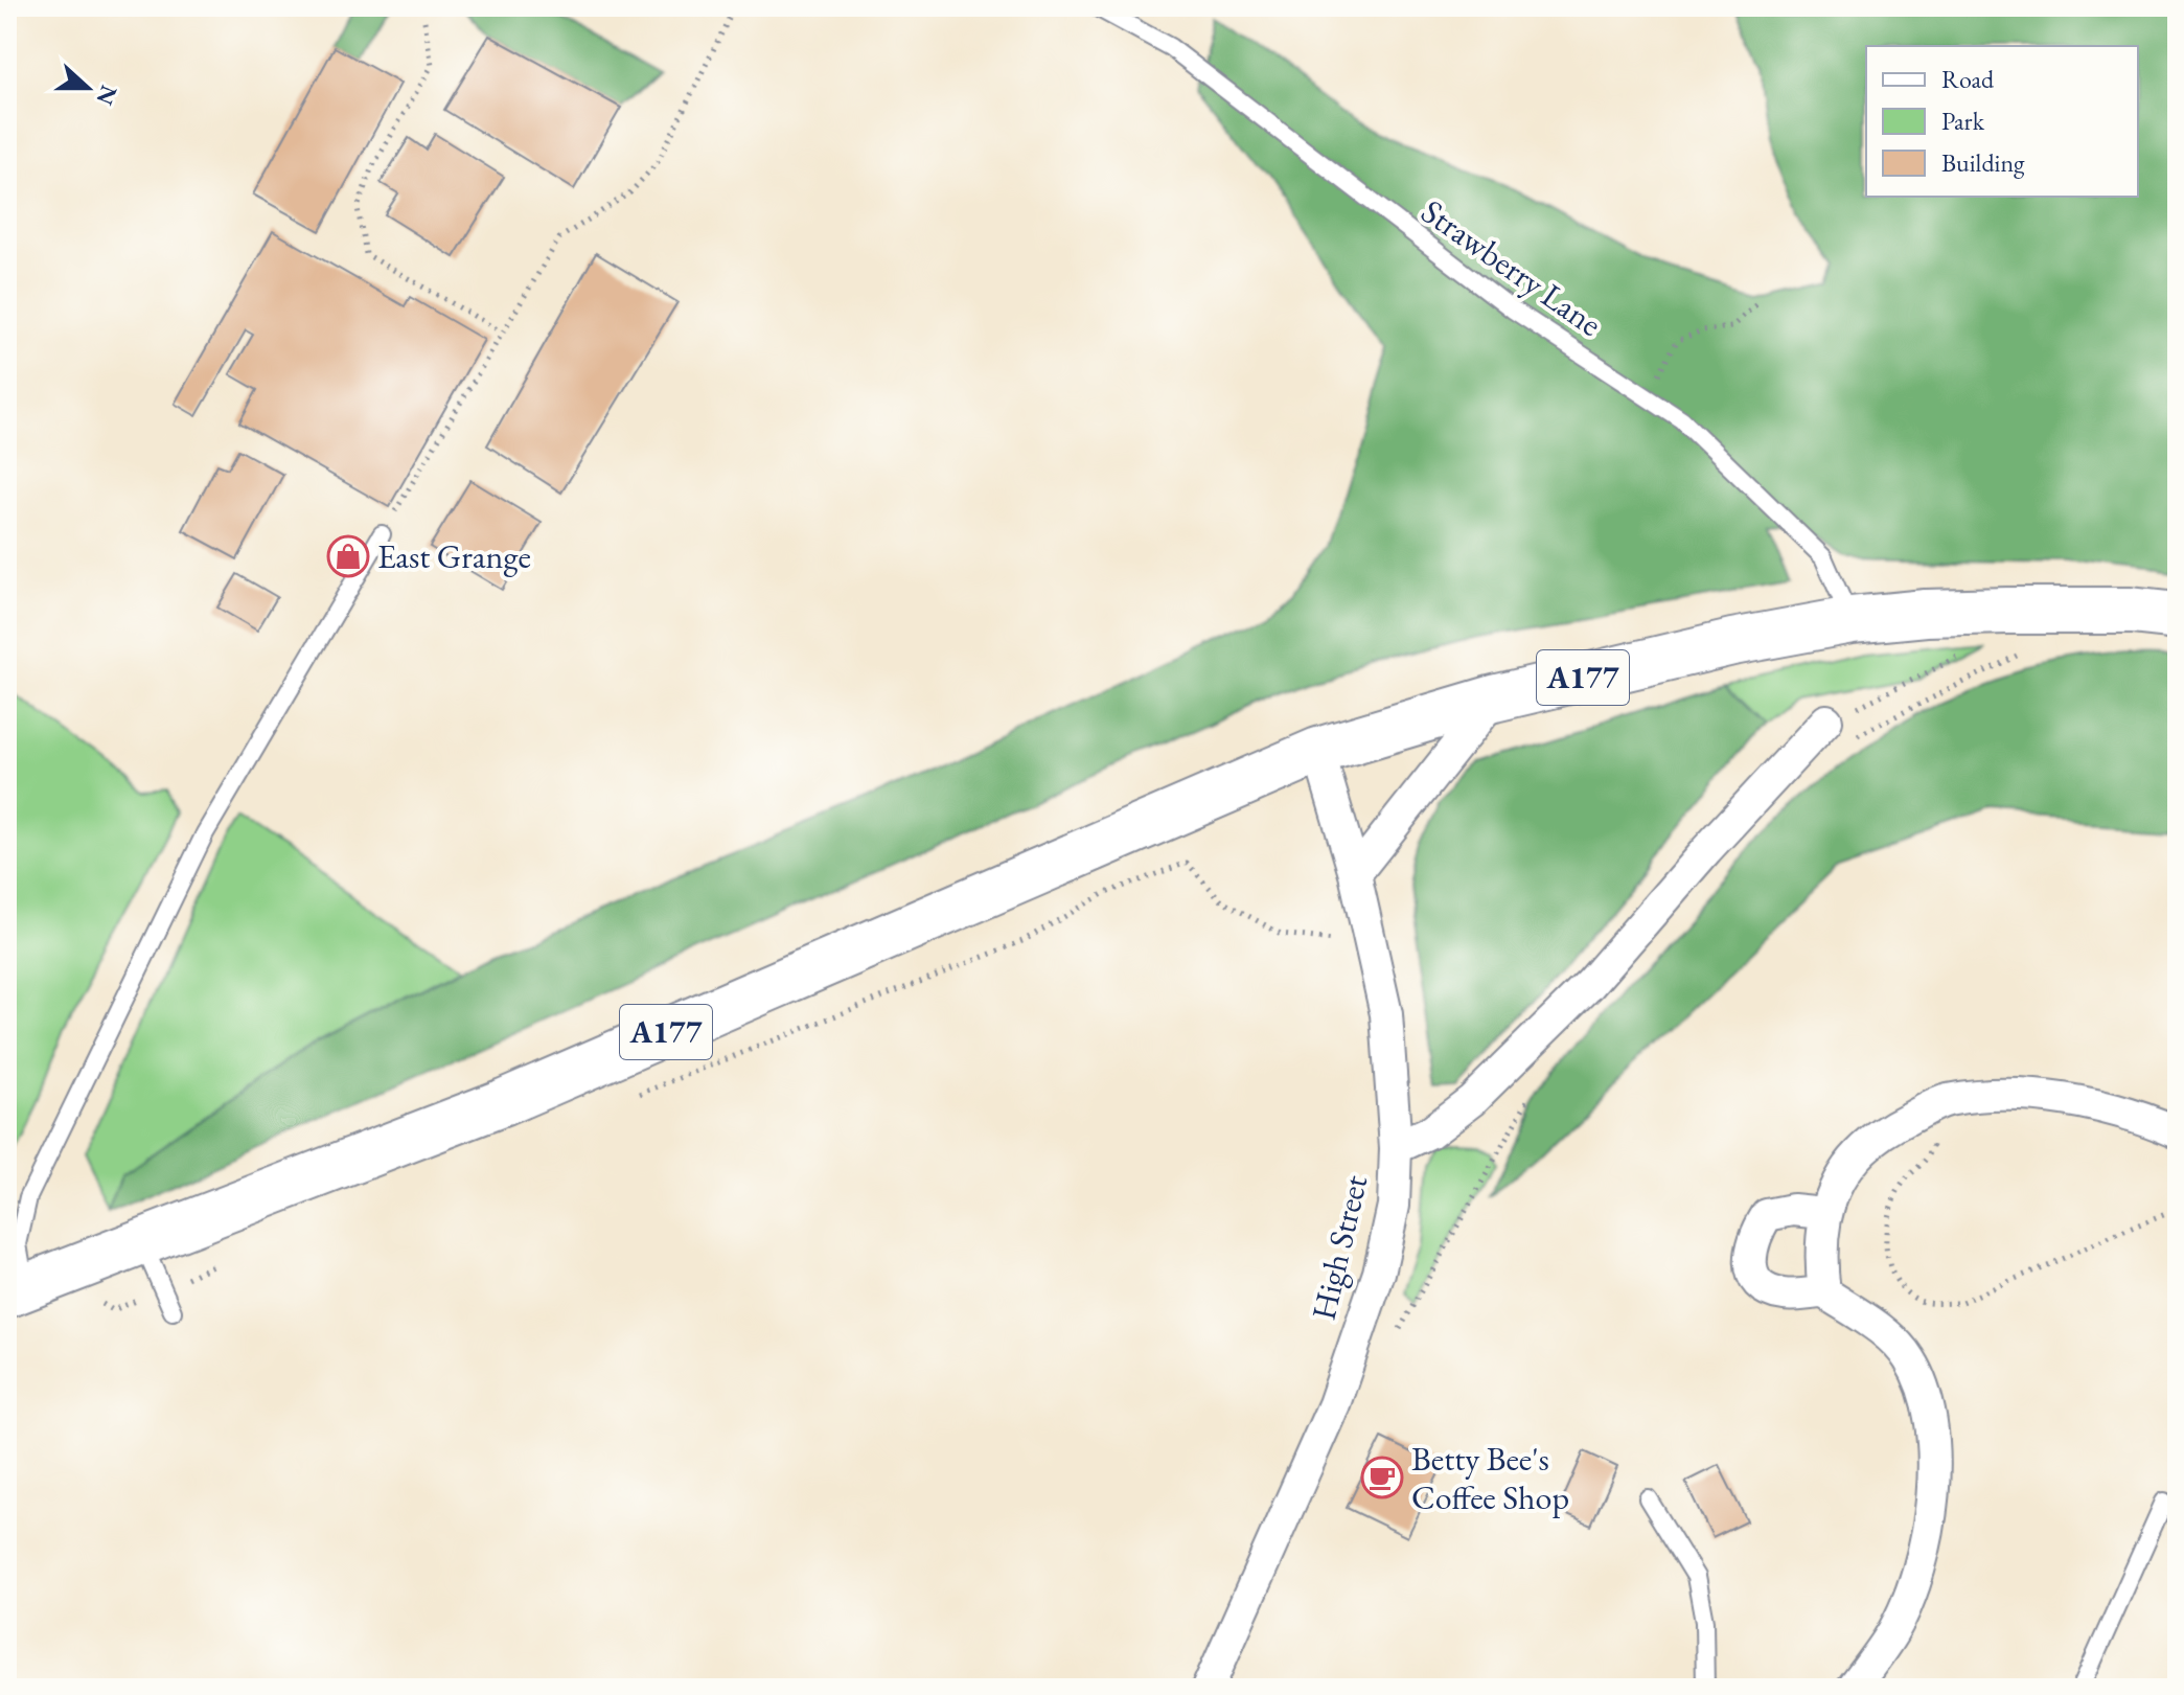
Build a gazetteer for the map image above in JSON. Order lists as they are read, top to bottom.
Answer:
{
  "streets": {
    "main road": ["A177"],
    "street": ["High Street"],
    "lane": ["Strawberry Lane"]
  },
  "crossings": [
    ["Strawberry Lane", "A177"],
    ["A177", "High Street"]
  ],
  "places": {
    "shop": ["East Grange"],
    "cafe": ["Betty Bee's Coffee Shop"]
  },
  "legend": ["Road", "Park", "Building"],
  "north": "right"
}
